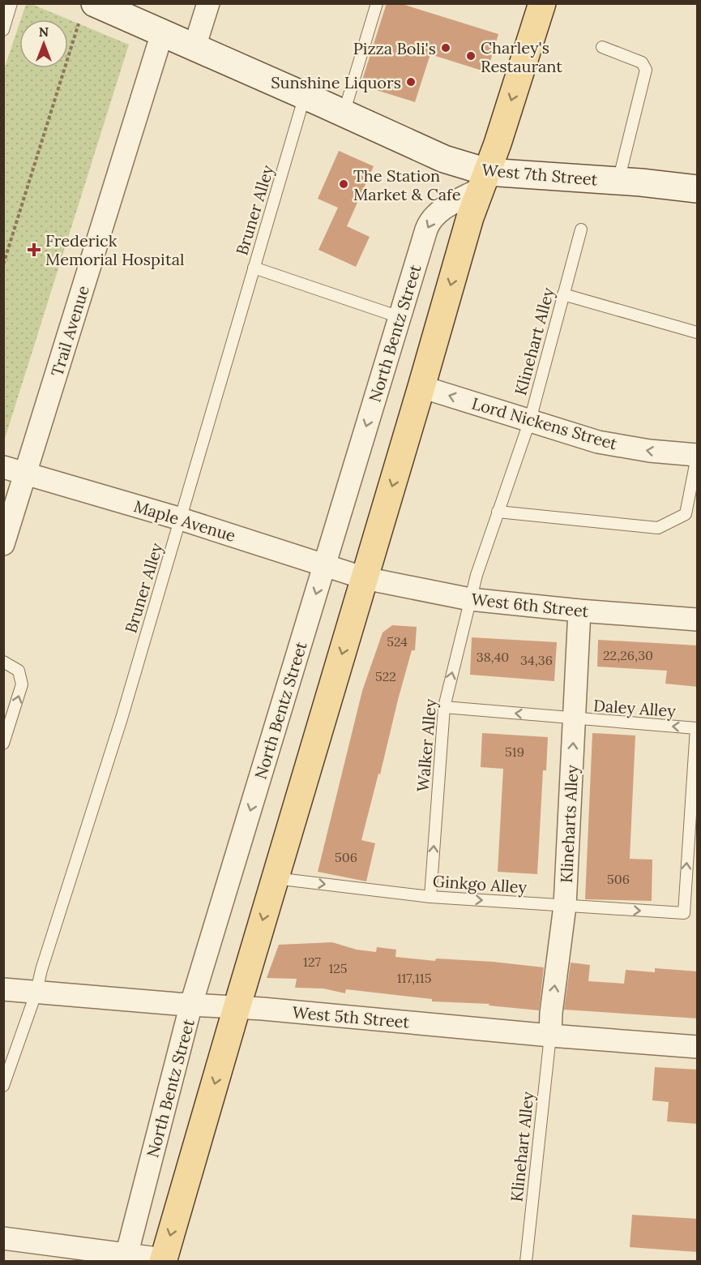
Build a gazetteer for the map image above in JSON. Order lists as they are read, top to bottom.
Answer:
{
  "streets": {
    "main road": ["West 7th Street"],
    "street": [
      "Trail Avenue",
      "North Bentz Street",
      "Lord Nickens Street",
      "Maple Avenue",
      "West 6th Street",
      "Klineharts Alley",
      "West 5th Street"
    ],
    "lane": [
      "Bruner Alley",
      "Klinehart Alley",
      "Daley Alley",
      "Walker Alley",
      "Ginkgo Alley"
    ]
  },
  "crossings": [
    ["West 7th Street", "Bruner Alley"],
    ["West 7th Street", "Trail Avenue"],
    ["West 7th Street", "North Bentz Street"],
    ["Bruner Alley", "Maple Avenue"],
    ["Bruner Alley", "West 5th Street"],
    ["Trail Avenue", "Maple Avenue"],
    ["North Bentz Street", "Maple Avenue"],
    ["North Bentz Street", "West 5th Street"],
    ["Klinehart Alley", "Lord Nickens Street"],
    ["Klinehart Alley", "West 6th Street"],
    ["Klinehart Alley", "Walker Alley"],
    ["Klinehart Alley", "Klineharts Alley"],
    ["Klinehart Alley", "West 5th Street"],
    ["Maple Avenue", "West 6th Street"],
    ["West 6th Street", "Walker Alley"],
    ["West 6th Street", "Klineharts Alley"],
    ["Daley Alley", "Walker Alley"],
    ["Daley Alley", "Klineharts Alley"],
    ["Daley Alley", "Ginkgo Alley"],
    ["Walker Alley", "Ginkgo Alley"],
    ["Klineharts Alley", "Ginkgo Alley"],
    ["Klineharts Alley", "West 5th Street"]
  ],
  "one_way": [
    "North Bentz Street",
    "Lord Nickens Street",
    "Walker Alley",
    "Klineharts Alley",
    "Ginkgo Alley"
  ],
  "places": {
    "other": [
      "Pizza Boli's",
      "Charley's Restaurant",
      "Sunshine Liquors",
      "The Station Market & Cafe"
    ],
    "health": ["Frederick Memorial Hospital"]
  },
  "house_numbers": [
    "524",
    "22,26,30",
    "38,40",
    "34,36",
    "522",
    "519",
    "506",
    "506",
    "127",
    "125",
    "117,115"
  ],
  "north": "top"
}
